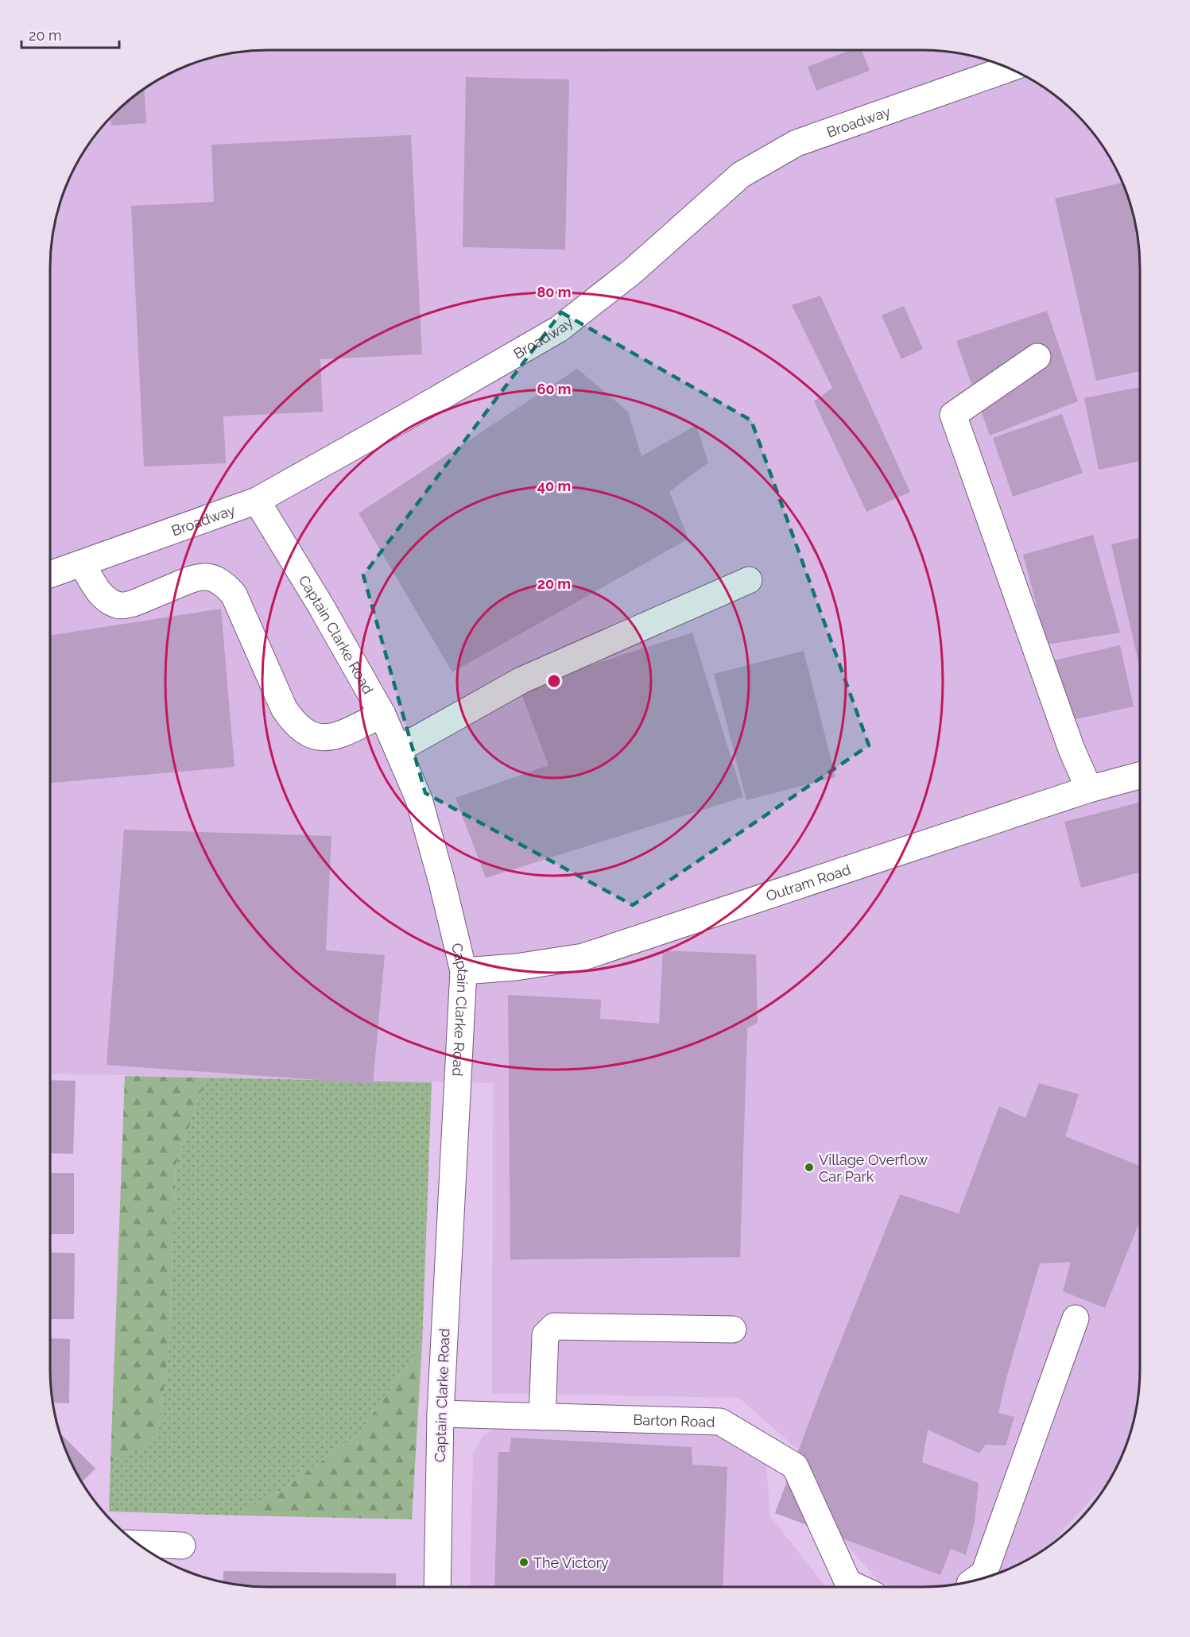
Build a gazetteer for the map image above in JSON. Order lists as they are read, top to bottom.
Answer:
{
  "streets": {
    "street": [
      "Broadway",
      "Captain Clarke Road",
      "Outram Road",
      "Barton Road"
    ]
  },
  "crossings": [
    ["Broadway", "Captain Clarke Road"],
    ["Captain Clarke Road", "Outram Road"],
    ["Captain Clarke Road", "Barton Road"]
  ],
  "places": ["Village Overflow Car Park", "The Victory"],
  "scale_bar": "20 m",
  "rings": [
    "80 m",
    "60 m",
    "40 m",
    "20 m"
  ]
}
